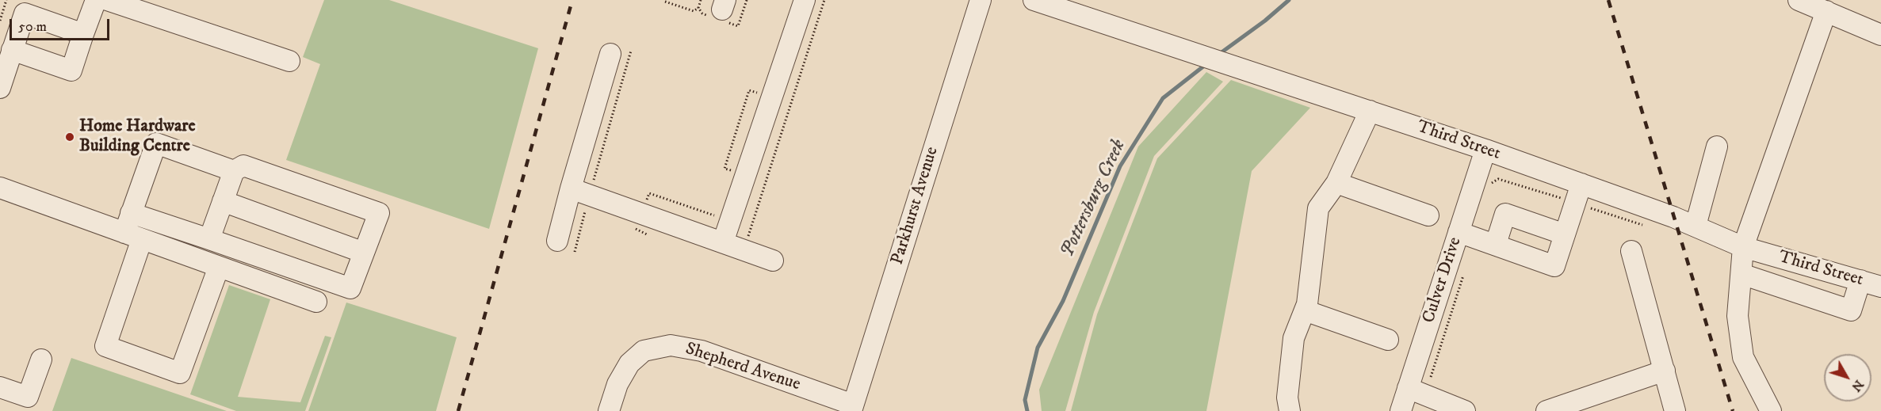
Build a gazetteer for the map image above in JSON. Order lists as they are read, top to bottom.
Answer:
{
  "streets": {
    "street": [
      "Third Street",
      "Parkhurst Avenue",
      "Culver Drive",
      "Shepherd Avenue"
    ]
  },
  "crossings": [
    ["Third Street", "Culver Drive"],
    ["Parkhurst Avenue", "Shepherd Avenue"]
  ],
  "water": ["Pottersburg Creek"],
  "places": ["Home Hardware Building Centre"],
  "scale_bar": "50 m",
  "north": "bottom right"
}
